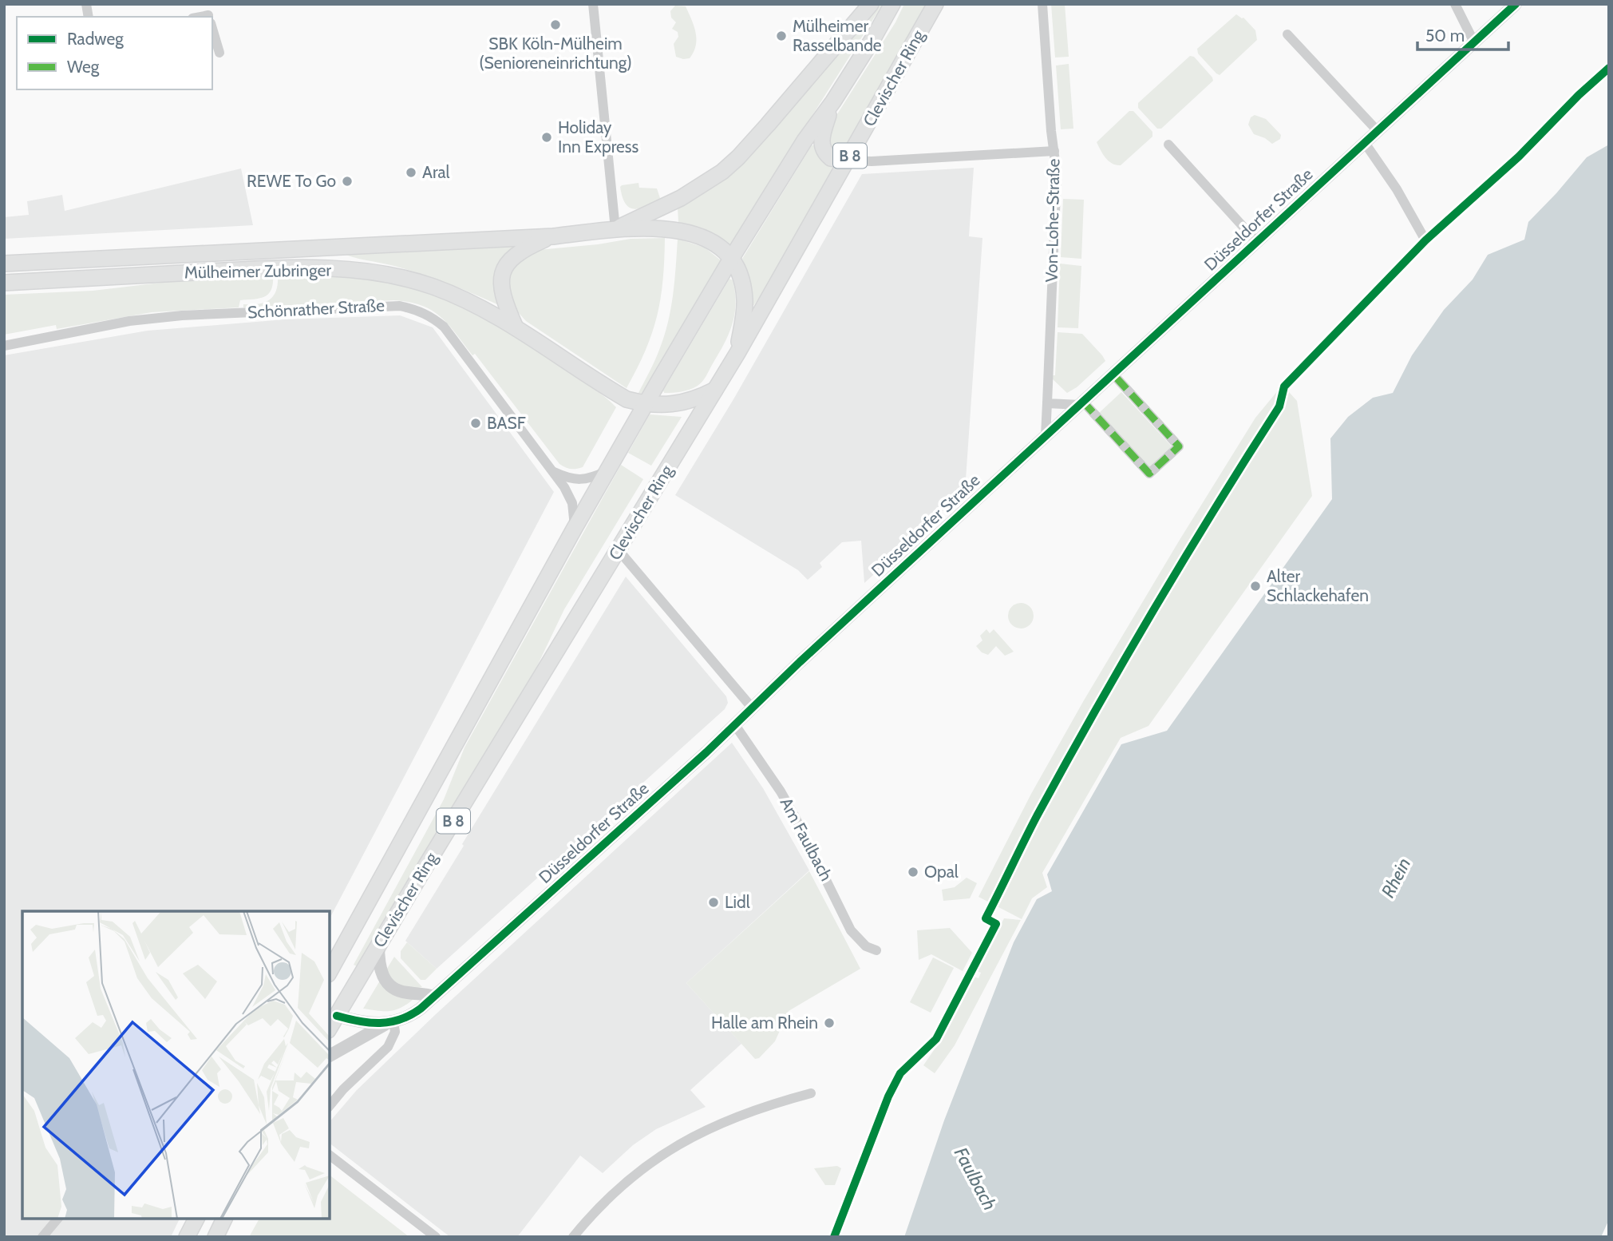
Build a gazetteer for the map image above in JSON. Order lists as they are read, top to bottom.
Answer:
{
  "streets": {
    "main road": ["Clevischer Ring", "B 8", "Mülheimer Zubringer"],
    "street": [
      "Düsseldorfer Straße",
      "Von-Lohe-Straße",
      "Schönrather Straße",
      "Am Faulbach"
    ]
  },
  "crossings": [
    ["Clevischer Ring", "B 8"],
    ["Clevischer Ring", "Düsseldorfer Straße"],
    ["Clevischer Ring", "Mülheimer Zubringer"],
    ["Clevischer Ring", "Schönrather Straße"],
    ["Düsseldorfer Straße", "Von-Lohe-Straße"],
    ["Düsseldorfer Straße", "Am Faulbach"]
  ],
  "water": ["Rhein", "Faulbach"],
  "places": [
    "SBK Köln-Mülheim (Senioreneinrichtung)",
    "Mülheimer Rasselbande",
    "Holiday Inn Express",
    "Aral",
    "REWE To Go",
    "BASF",
    "Alter Schlackehafen",
    "Opal",
    "Lidl",
    "Halle am Rhein"
  ],
  "legend": ["Radweg", "Weg"],
  "scale_bar": "50 m"
}
